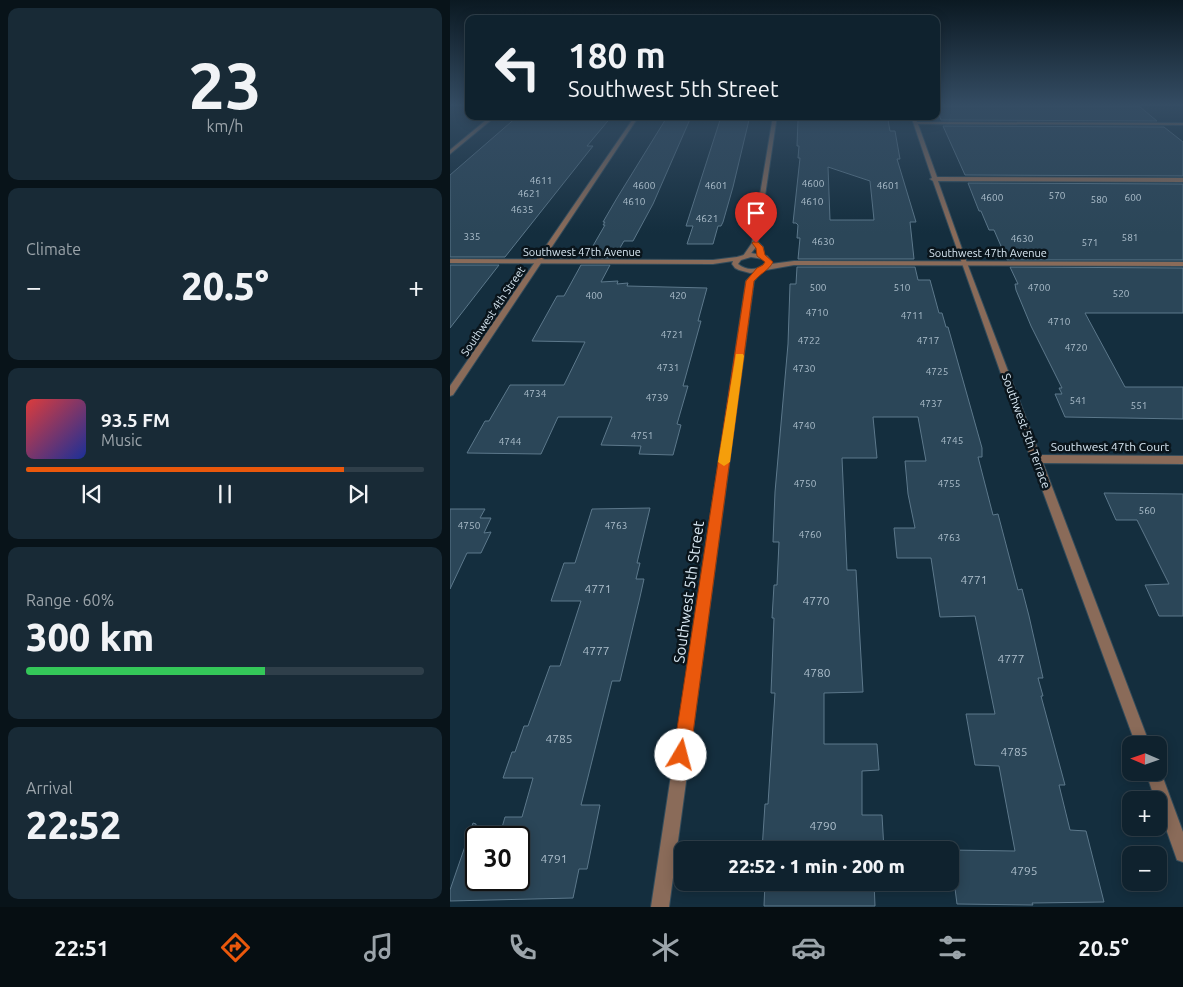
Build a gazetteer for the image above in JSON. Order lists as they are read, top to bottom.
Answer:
{
  "streets": {
    "street": [
      "Southwest 47th Avenue",
      "Southwest 4th Street",
      "Southwest 5th Terrace",
      "Southwest 47th Court",
      "Southwest 5th Street"
    ]
  },
  "crossings": [
    ["Southwest 47th Avenue", "Southwest 4th Street"],
    ["Southwest 47th Avenue", "Southwest 5th Terrace"],
    ["Southwest 5th Terrace", "Southwest 47th Court"]
  ],
  "house_numbers": [
    "4611",
    "4600",
    "4600",
    "4601",
    "4601",
    "4621",
    "570",
    "4600",
    "600",
    "580",
    "4610",
    "4610",
    "4635",
    "4621",
    "335",
    "581",
    "4630",
    "4630",
    "571",
    "500",
    "510",
    "4700",
    "520",
    "400",
    "420",
    "4710",
    "4711",
    "4710",
    "4721",
    "4722",
    "4717",
    "4720",
    "4731",
    "4730",
    "4725",
    "4734",
    "4739",
    "541",
    "4737",
    "551",
    "4740",
    "4751",
    "4745",
    "4744",
    "4750",
    "4755",
    "560",
    "4750",
    "4763",
    "4760",
    "4763",
    "4771",
    "4771",
    "4770",
    "4777",
    "4777",
    "4780",
    "4785",
    "4785",
    "4790",
    "4791",
    "4795"
  ],
  "north": "left",
  "page": {
    "tile": [
      ["23", "km/h"],
      "Climate",
      ["Range · 60%", "300 km"],
      ["Arrival", "22:52"]
    ],
    "turn": ["180 m", "Southwest 5th Street"],
    "heat": ["−", "20.5°", "+"],
    "song": ["93.5 FM", "Music"],
    "map_buttons": ["+", "−"],
    "limit": "30",
    "trip": "22:52 · 1 min · 200 m",
    "tabs": ["22:51", "20.5°"]
  }
}
